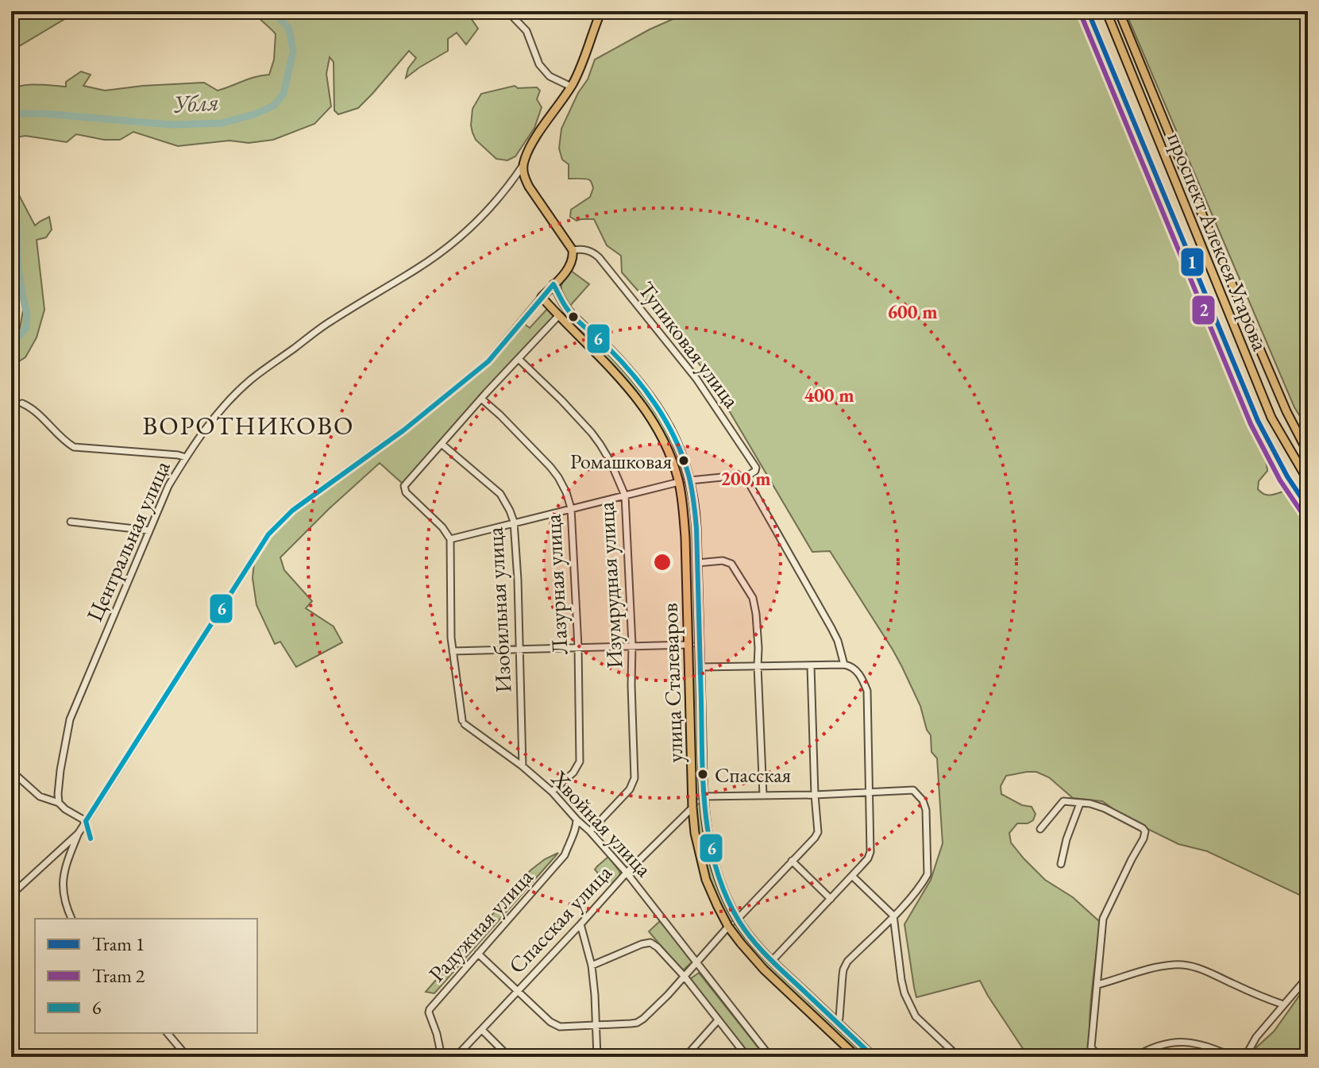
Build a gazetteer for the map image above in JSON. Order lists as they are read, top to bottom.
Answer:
{
  "streets": {
    "main road": ["проспект Алексея Угарова", "улица Сталеваров"],
    "street": [
      "Тупиковая улица",
      "Центральная улица",
      "Лазурная улица",
      "Изумрудная улица",
      "Изобильная улица",
      "Хвойная улица",
      "Спасская улица",
      "Радужная улица"
    ]
  },
  "crossings": [
    ["Лазурная улица", "Хвойная улица"],
    ["Изумрудная улица", "Хвойная улица"],
    ["Изобильная улица", "Хвойная улица"],
    ["улица Сталеваров", "Спасская улица"],
    ["Хвойная улица", "Спасская улица"],
    ["Хвойная улица", "Радужная улица"]
  ],
  "districts": ["ВОРОТНИКОВО"],
  "water": ["Убля"],
  "places": ["Ромашковая", "Спасская"],
  "lines": ["tram line 1", "tram line 2", "transit line 6"],
  "legend": ["Tram 1", "Tram 2", "6"],
  "rings": ["600 m", "400 m", "200 m"]
}
